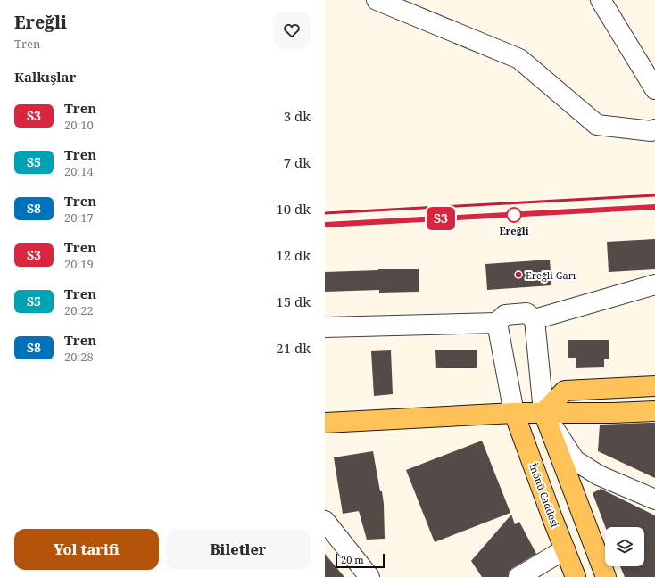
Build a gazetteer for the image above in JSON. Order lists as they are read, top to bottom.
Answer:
{
  "streets": {
    "main road": ["İnönü Caddesi"]
  },
  "places": ["Ereğli", "Ereğli Garı"],
  "scale_bar": "20 m",
  "page": {
    "heading": [
      ["Ereğli", "Tren"],
      "Kalkışlar"
    ],
    "on_map": "S3",
    "list": [
      {
        "mark": "S3",
        "name": "Tren",
        "note": "20:10",
        "value": "3 dk"
      },
      {
        "mark": "S5",
        "name": "Tren",
        "note": "20:14",
        "value": "7 dk"
      },
      {
        "mark": "S8",
        "name": "Tren",
        "note": "20:17",
        "value": "10 dk"
      },
      {
        "mark": "S3",
        "name": "Tren",
        "note": "20:19",
        "value": "12 dk"
      },
      {
        "mark": "S5",
        "name": "Tren",
        "note": "20:22",
        "value": "15 dk"
      },
      {
        "mark": "S8",
        "name": "Tren",
        "note": "20:28",
        "value": "21 dk"
      }
    ],
    "buttons": ["Yol tarifi", "Biletler"],
    "scale": "20 m"
  }
}
